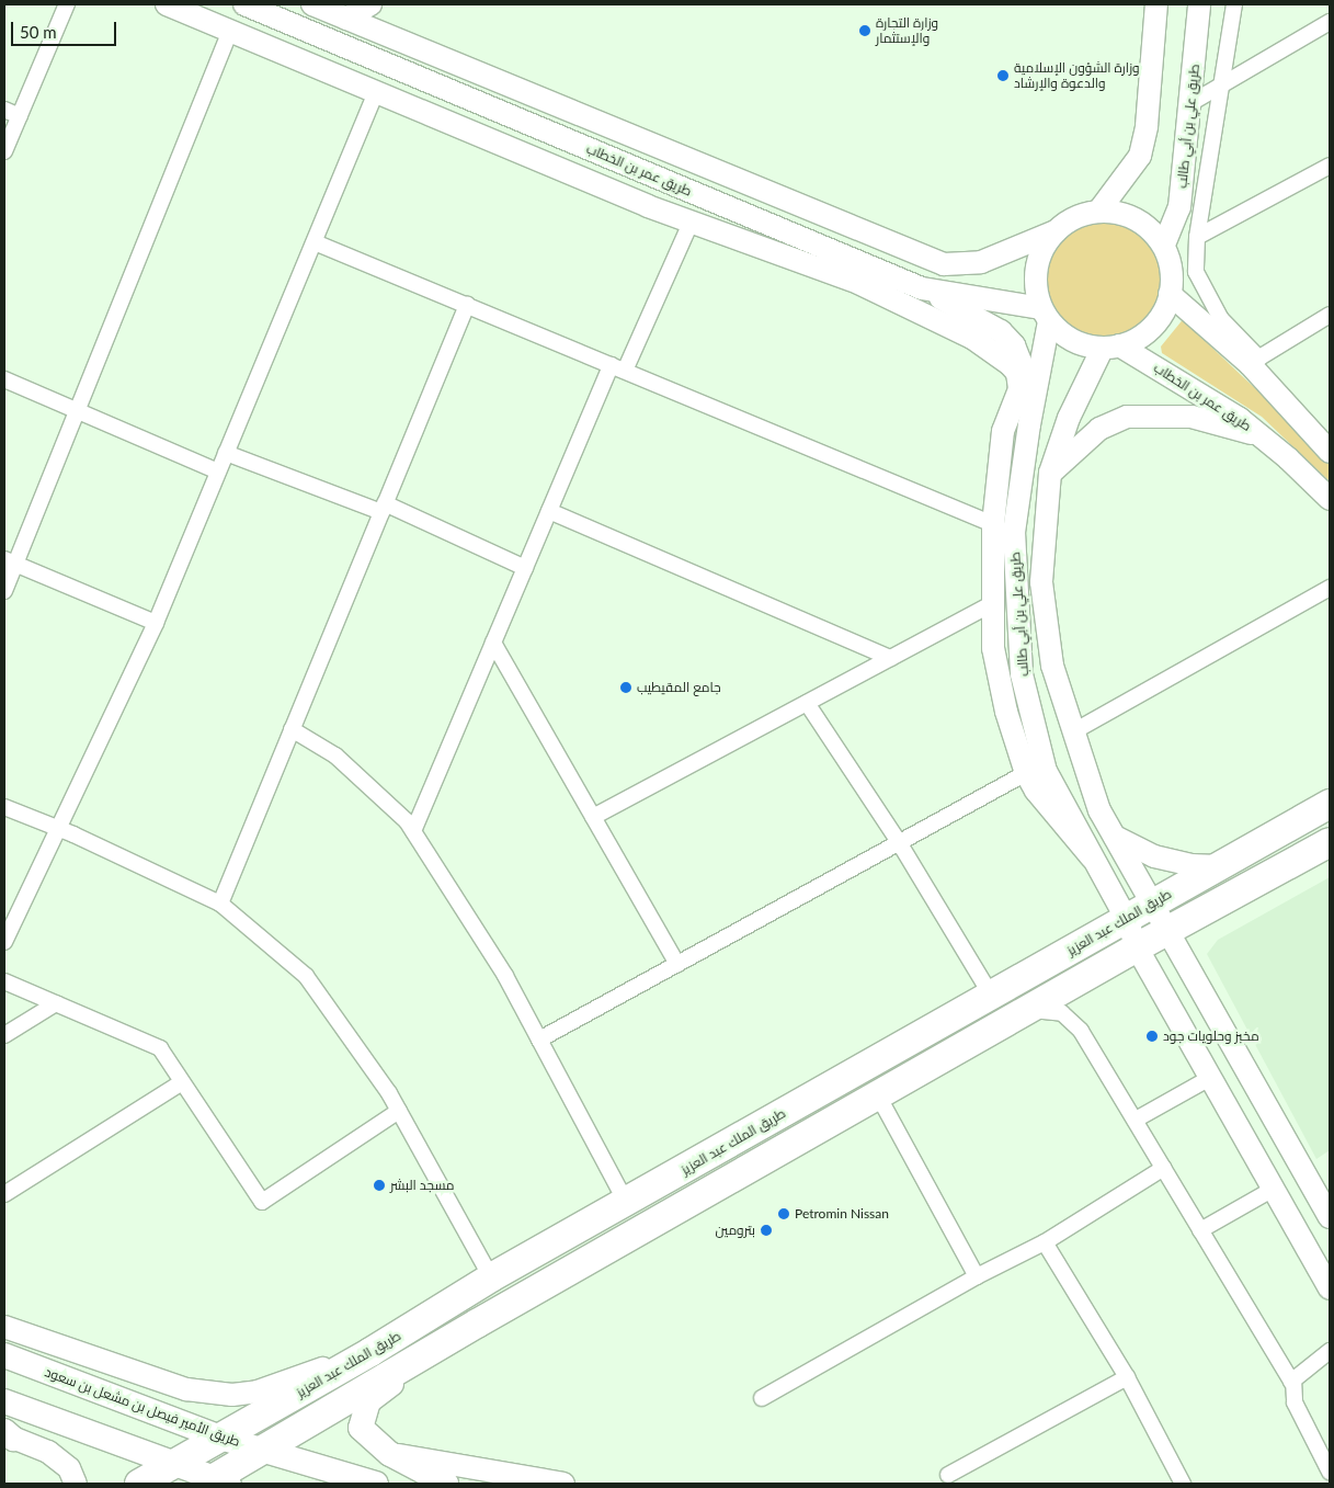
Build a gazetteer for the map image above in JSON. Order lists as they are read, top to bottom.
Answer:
{
  "streets": {
    "highway": ["طريق الملك عبد العزيز"],
    "main road": ["طريق علي بن أبي طالب", "طريق عمر بن الخطاب", "طريق الأمير فيصل بن مشعل بن سعود"]
  },
  "crossings": [
    ["طريق علي بن أبي طالب", "طريق عمر بن الخطاب"],
    ["طريق علي بن أبي طالب", "طريق الملك عبد العزيز"],
    ["طريق الملك عبد العزيز", "طريق الأمير فيصل بن مشعل بن سعود"]
  ],
  "places": [
    "وزارة التجارة والإستثمار",
    "وزارة الشؤون الإسلامية والدعوة والإرشاد",
    "جامع المقيطيب",
    "مخبز وحلويات جود",
    "مسجد البشر",
    "Petromin Nissan",
    "بترومين"
  ],
  "scale_bar": "50 m"
}
